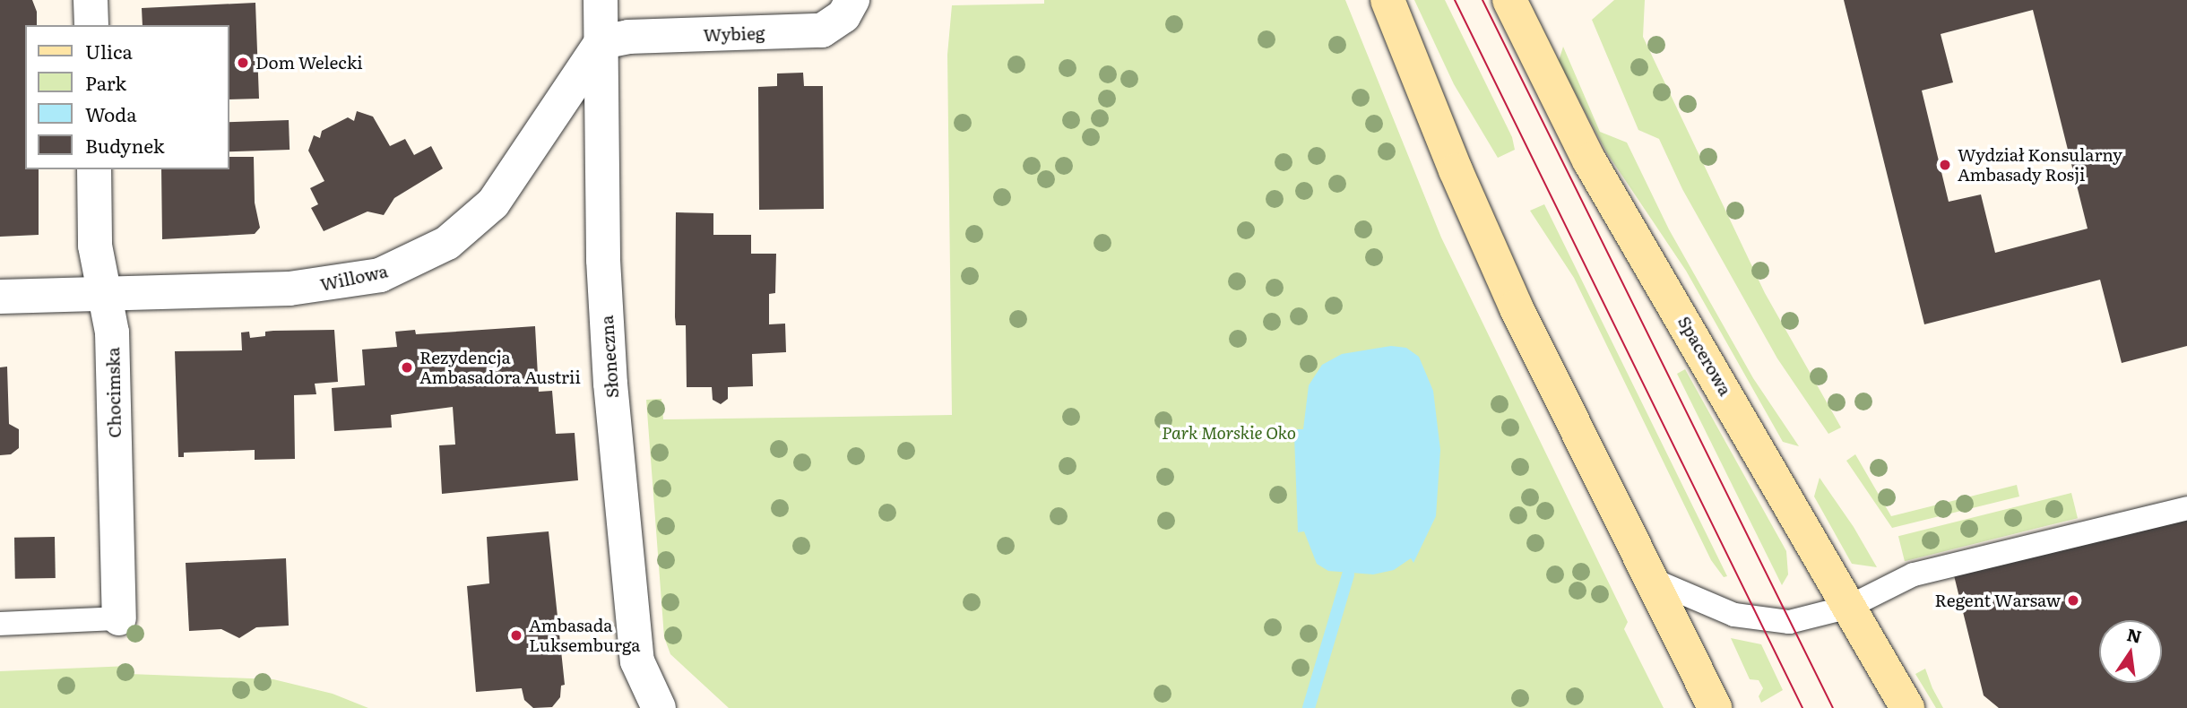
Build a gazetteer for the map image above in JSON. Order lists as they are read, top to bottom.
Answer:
{
  "streets": {
    "main road": ["Spacerowa"],
    "street": [
      "Wybieg",
      "Willowa",
      "Słoneczna",
      "Chocimska"
    ]
  },
  "crossings": [
    ["Wybieg", "Willowa"],
    ["Wybieg", "Słoneczna"],
    ["Willowa", "Słoneczna"],
    ["Willowa", "Chocimska"]
  ],
  "parks": ["Park Morskie Oko"],
  "places": [
    "Dom Welecki",
    "Wydział Konsularny Ambasady Rosji",
    "Rezydencja Ambasadora Austrii",
    "Regent Warsaw",
    "Ambasada Luksemburga"
  ],
  "legend": [
    "Ulica",
    "Park",
    "Woda",
    "Budynek"
  ],
  "north": "top"
}
